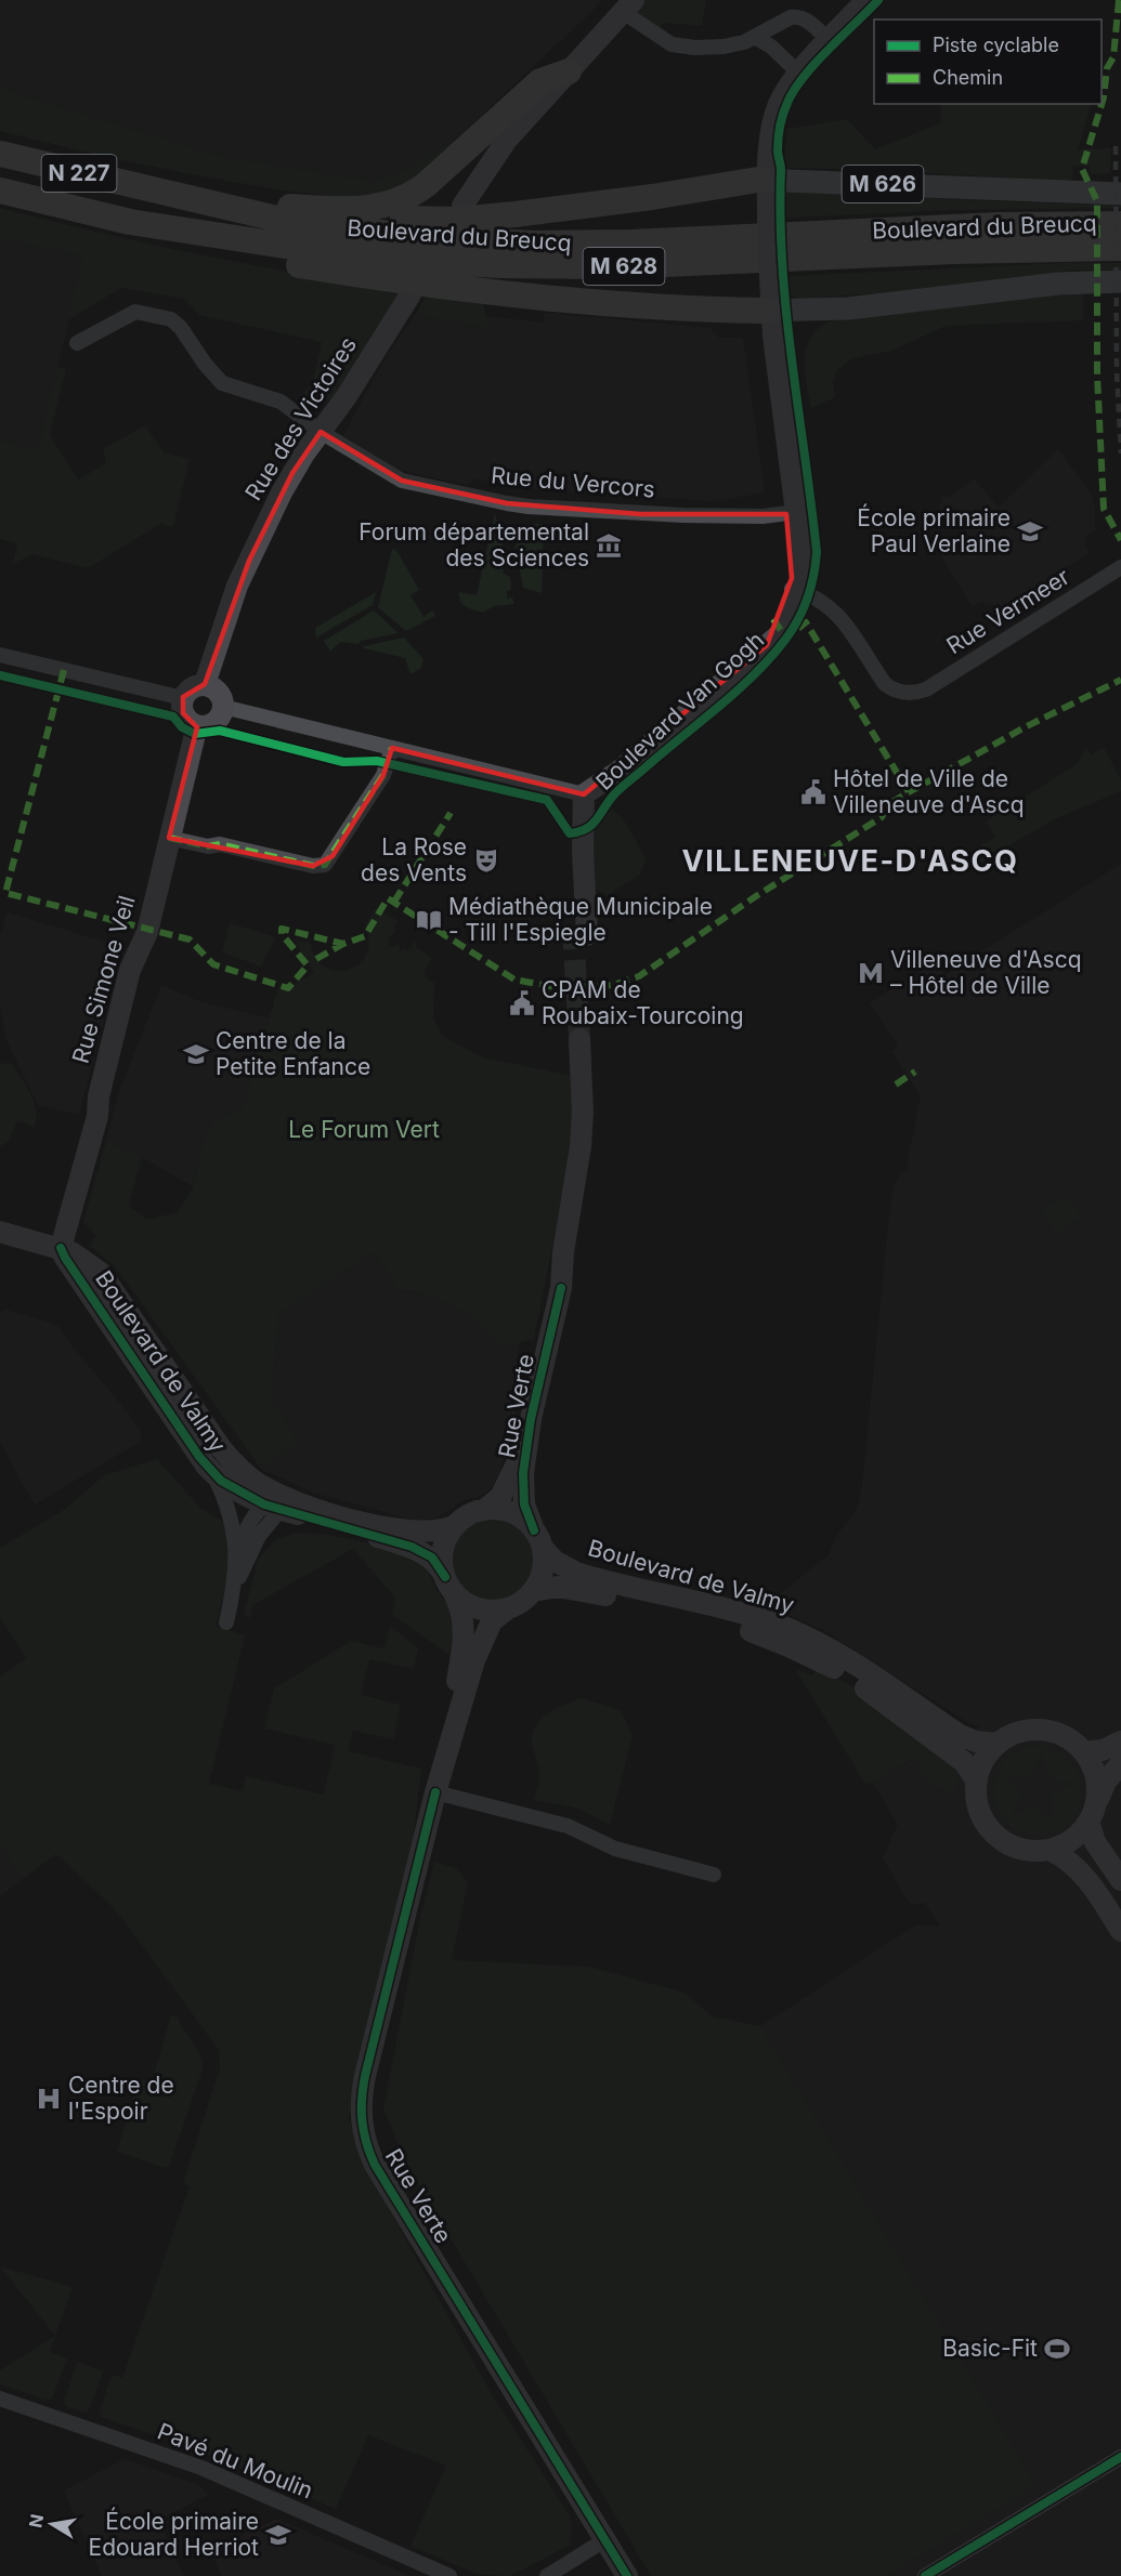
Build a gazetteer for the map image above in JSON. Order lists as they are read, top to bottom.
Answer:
{
  "streets": {
    "highway": ["N 227", "Boulevard du Breucq", "M 628"],
    "main road": ["M 626"],
    "street": [
      "Rue des Victoires",
      "Rue du Vercors",
      "Rue Vermeer",
      "Boulevard Van Gogh",
      "Rue Simone Veil",
      "Boulevard de Valmy",
      "Rue Verte",
      "Pavé du Moulin"
    ]
  },
  "crossings": [
    ["M 626", "Boulevard Van Gogh"],
    ["Rue des Victoires", "Rue du Vercors"],
    ["Rue des Victoires", "Boulevard Van Gogh"],
    ["Rue des Victoires", "Rue Simone Veil"],
    ["Rue du Vercors", "Boulevard Van Gogh"],
    ["Rue Vermeer", "Boulevard Van Gogh"],
    ["Boulevard Van Gogh", "Rue Simone Veil"],
    ["Rue Simone Veil", "Boulevard de Valmy"],
    ["Boulevard de Valmy", "Rue Verte"]
  ],
  "districts": ["VILLENEUVE-D'ASCQ"],
  "parks": ["Le Forum Vert"],
  "places": {
    "school or university": ["École primaire Paul Verlaine", "Centre de la Petite Enfance", "École primaire Edouard Herriot"],
    "museum": ["Forum départemental des Sciences"],
    "public building": ["Hôtel de Ville de Villeneuve d'Ascq", "CPAM de Roubaix-Tourcoing"],
    "theatre": ["La Rose des Vents"],
    "library": ["Médiathèque Municipale - Till l'Espiegle"],
    "metro station": ["Villeneuve d'Ascq – Hôtel de Ville"],
    "hospital": ["Centre de l'Espoir"],
    "sports": ["Basic-Fit"]
  },
  "legend": ["Piste cyclable", "Chemin"],
  "north": "left"
}
